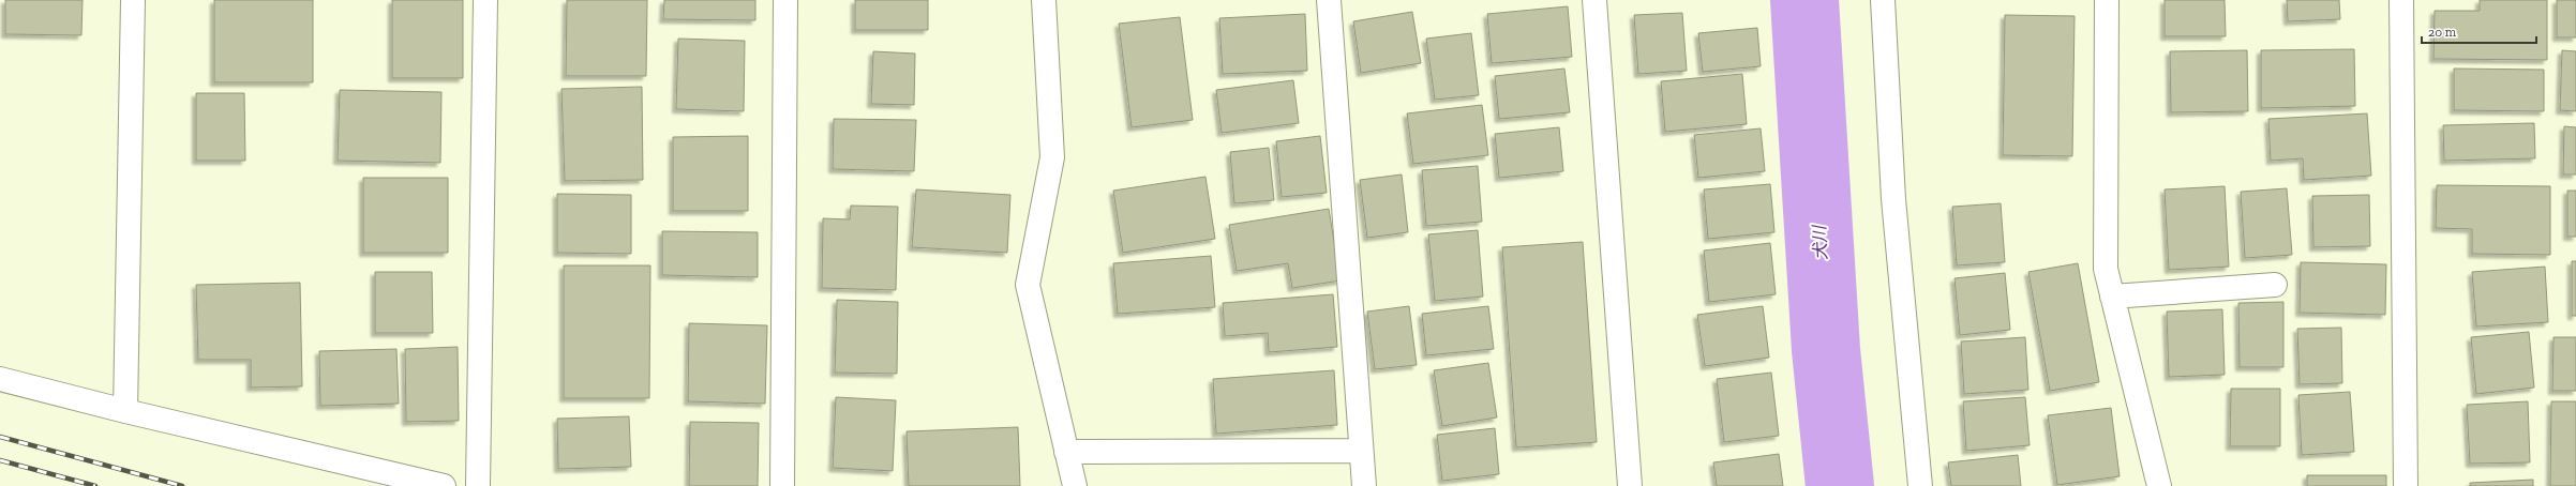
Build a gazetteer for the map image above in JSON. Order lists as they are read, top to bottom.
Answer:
{
  "water": ["犬川"],
  "scale_bar": "20 m"
}
